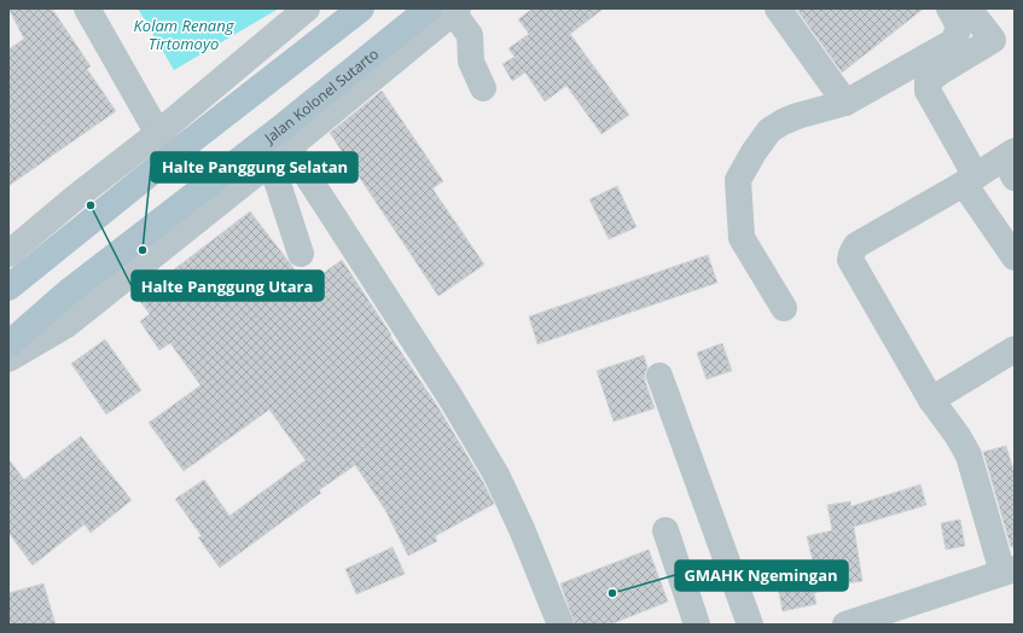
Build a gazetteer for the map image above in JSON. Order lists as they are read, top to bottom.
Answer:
{
  "streets": {
    "main road": ["Jalan Kolonel Sutarto"]
  },
  "water": ["Kolam Renang Tirtomoyo"],
  "places": ["Halte Panggung Utara", "Halte Panggung Selatan", "GMAHK Ngemingan"]
}
